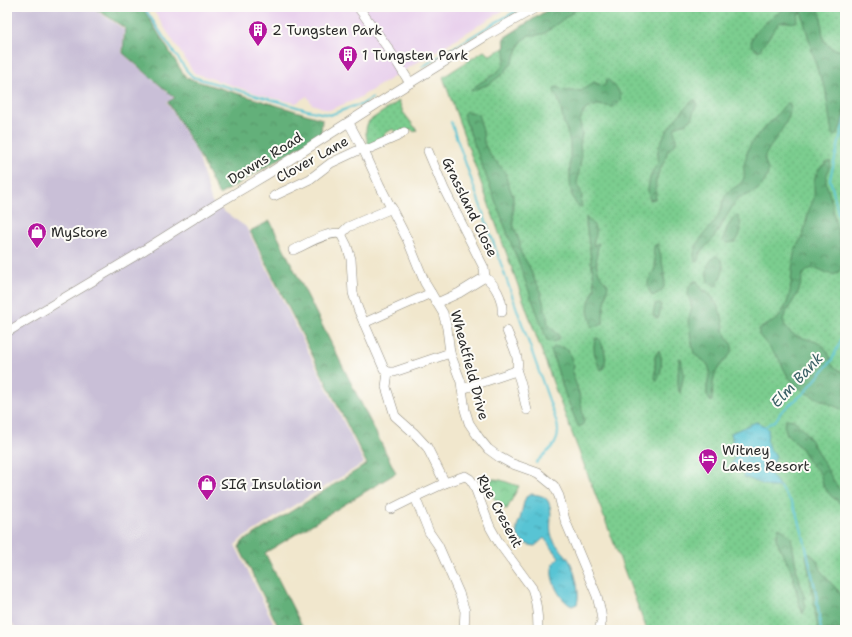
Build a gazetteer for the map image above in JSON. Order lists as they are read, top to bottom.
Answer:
{
  "streets": {
    "street": [
      "Downs Road",
      "Clover Lane",
      "Grassland Close",
      "Wheatfield Drive",
      "Rye Cresent"
    ]
  },
  "crossings": [
    ["Downs Road", "Wheatfield Drive"],
    ["Clover Lane", "Wheatfield Drive"],
    ["Grassland Close", "Wheatfield Drive"]
  ],
  "water": ["Elm Bank"],
  "places": {
    "building": ["2 Tungsten Park", "1 Tungsten Park"],
    "shop": ["MyStore", "SIG Insulation"],
    "hotel": ["Witney Lakes Resort"]
  }
}
